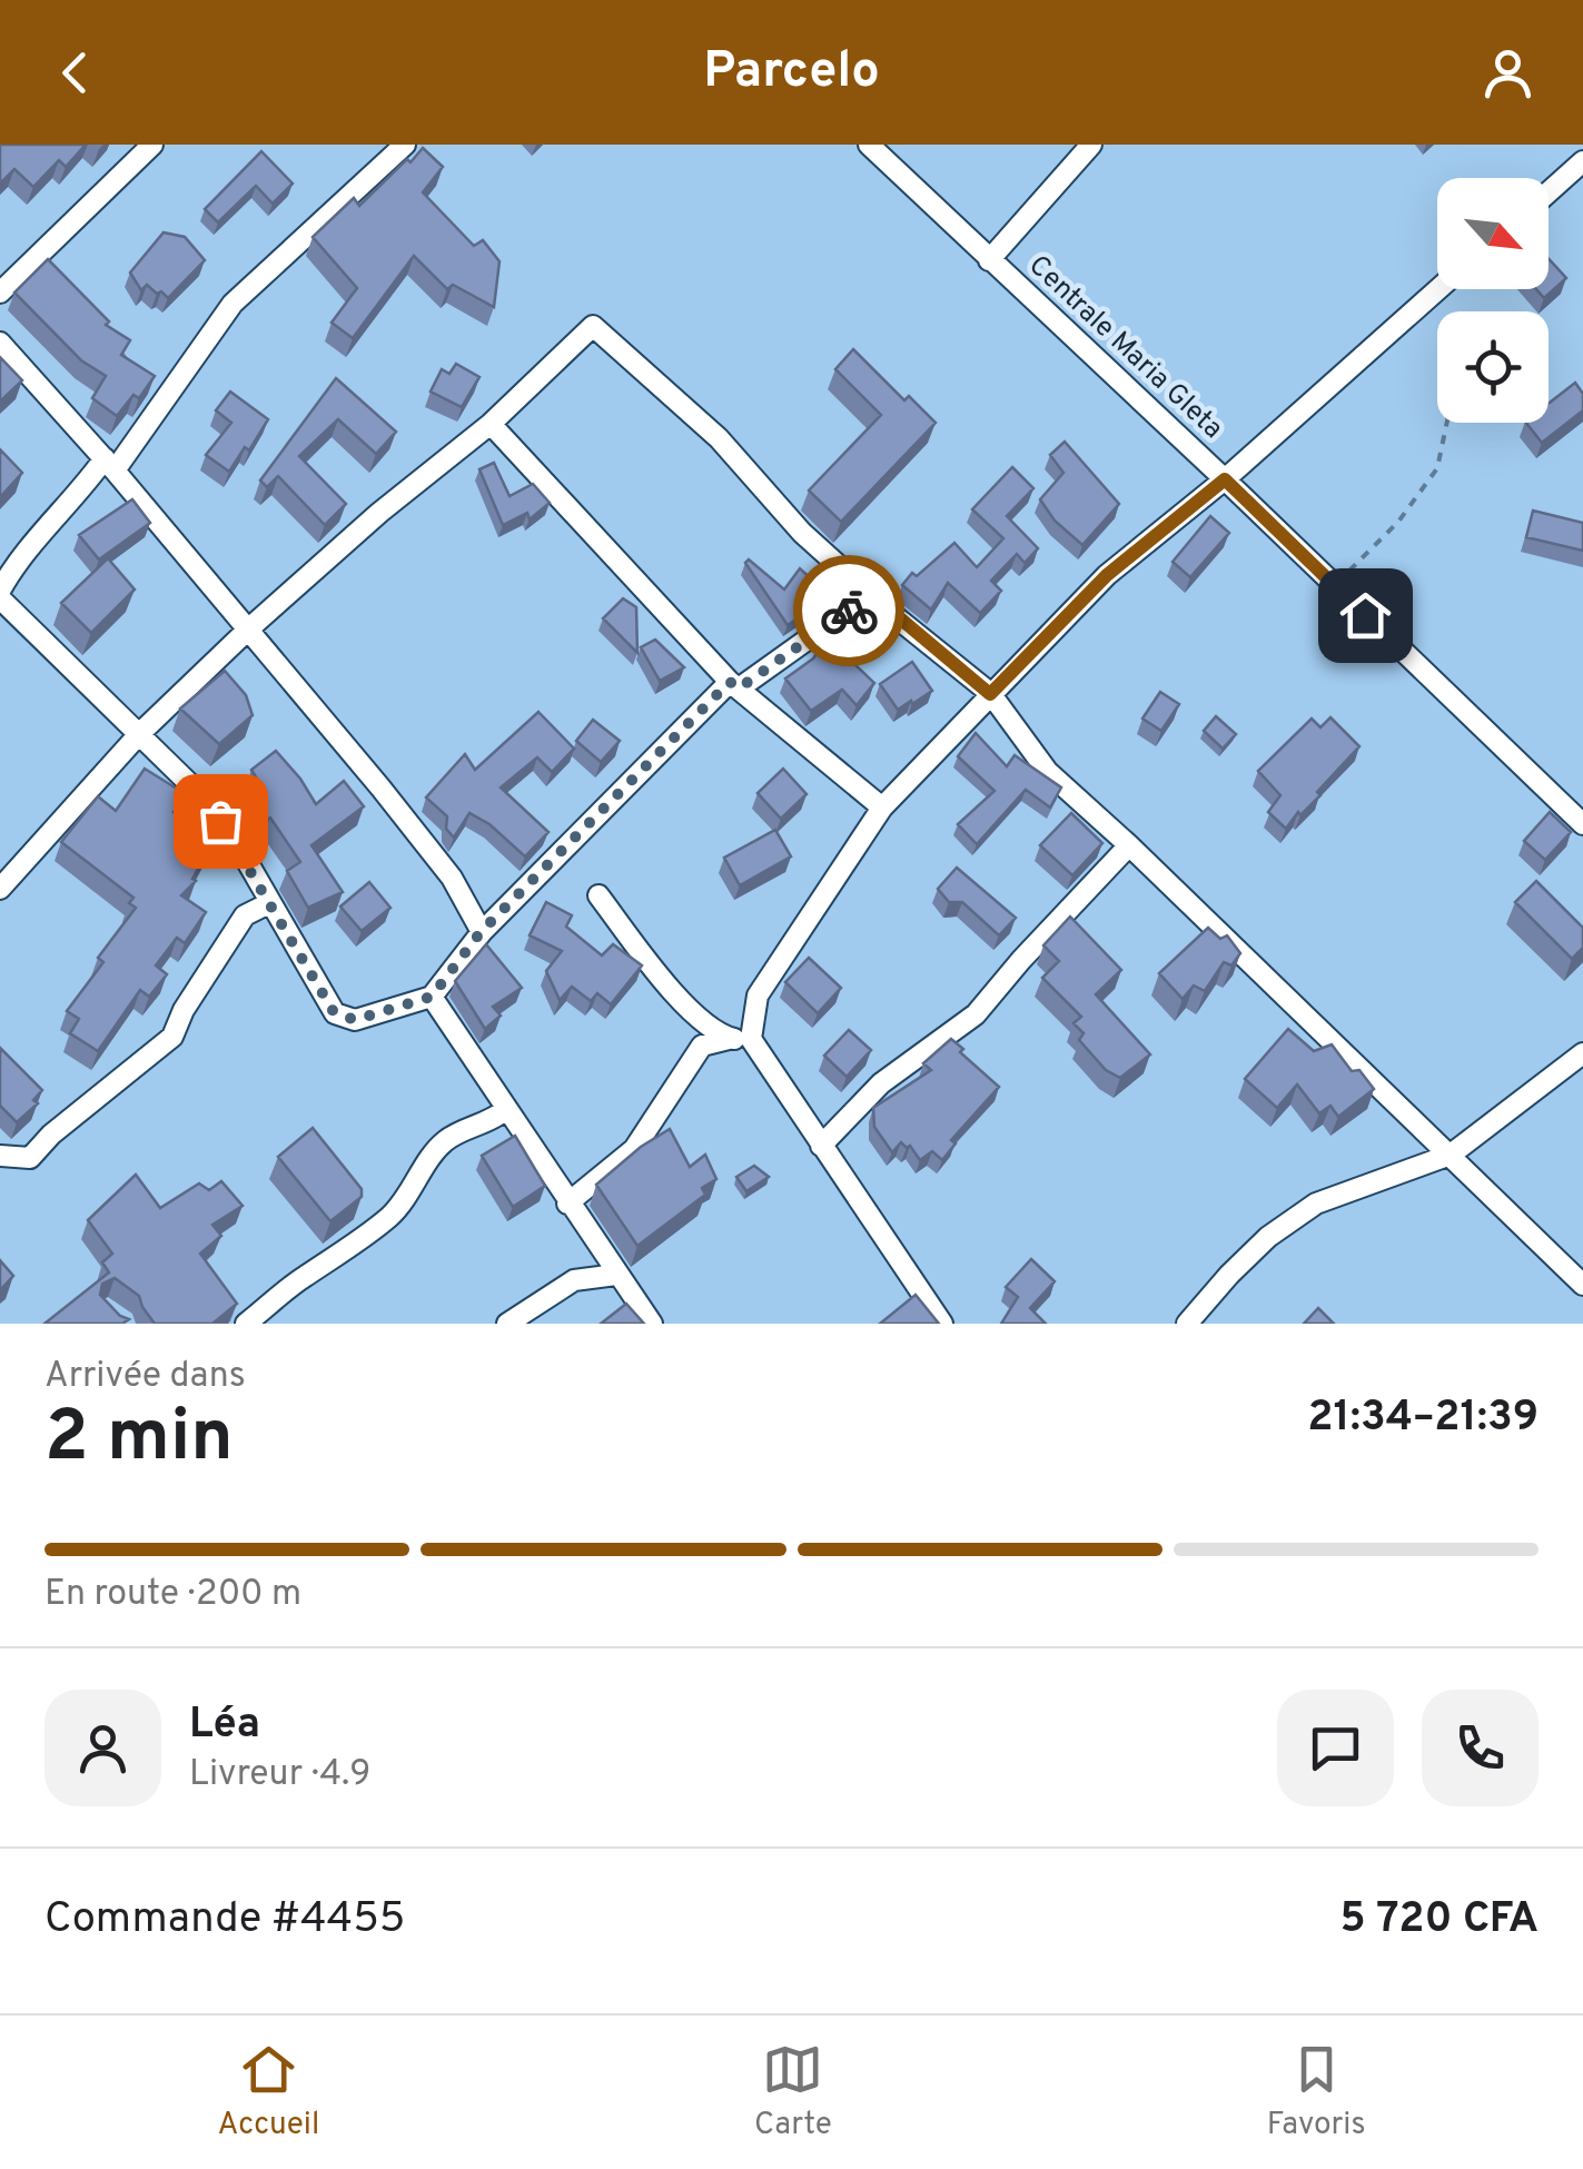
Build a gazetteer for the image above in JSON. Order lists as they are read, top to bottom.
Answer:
{
  "streets": {
    "street": ["Centrale Maria Gleta"]
  },
  "north": "bottom right",
  "page": {
    "header": "Parcelo",
    "heading": ["2 min", "Arrivée dans", "21:34–21:39"],
    "panel": [
      "Léa",
      "Livreur · 4.9",
      "Commande #4455",
      "5 720 CFA"
    ],
    "bar": "En route · 200 m",
    "tabs": ["Accueil", "Carte", "Favoris"]
  }
}
